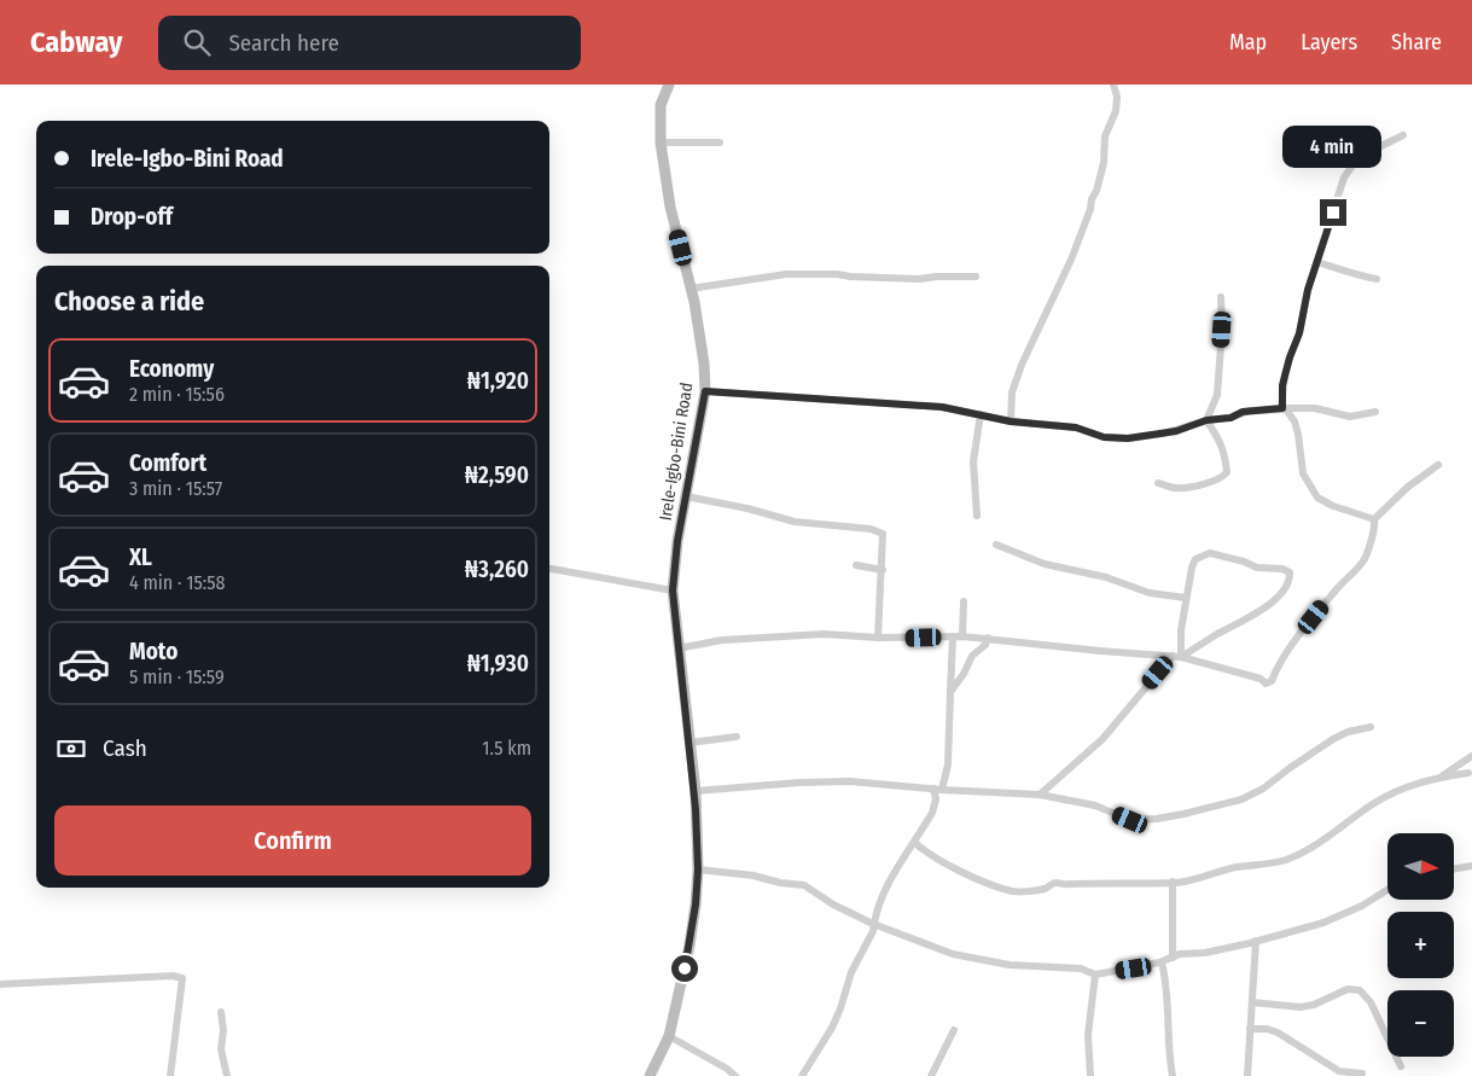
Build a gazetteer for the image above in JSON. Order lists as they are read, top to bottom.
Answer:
{
  "streets": {
    "street": ["Irele-Igbo-Bini Road"]
  },
  "north": "right",
  "page": {
    "header": "Cabway",
    "search": "Search here",
    "nav": ["Map", "Layers", "Share"],
    "banner": ["Irele-Igbo-Bini Road", "Drop-off"],
    "bubble": "4 min",
    "heading": "Choose a ride",
    "list": [
      {
        "name": "Economy",
        "note": "2 min · 15:56",
        "value": "₦1,920"
      },
      {
        "name": "Comfort",
        "note": "3 min · 15:57",
        "value": "₦2,590"
      },
      {
        "name": "XL",
        "note": "4 min · 15:58",
        "value": "₦3,260"
      },
      {
        "name": "Moto",
        "note": "5 min · 15:59",
        "value": "₦1,930"
      }
    ],
    "pay": ["Cash", "1.5 km"],
    "buttons": "Confirm",
    "map_buttons": ["+", "−"]
  }
}
